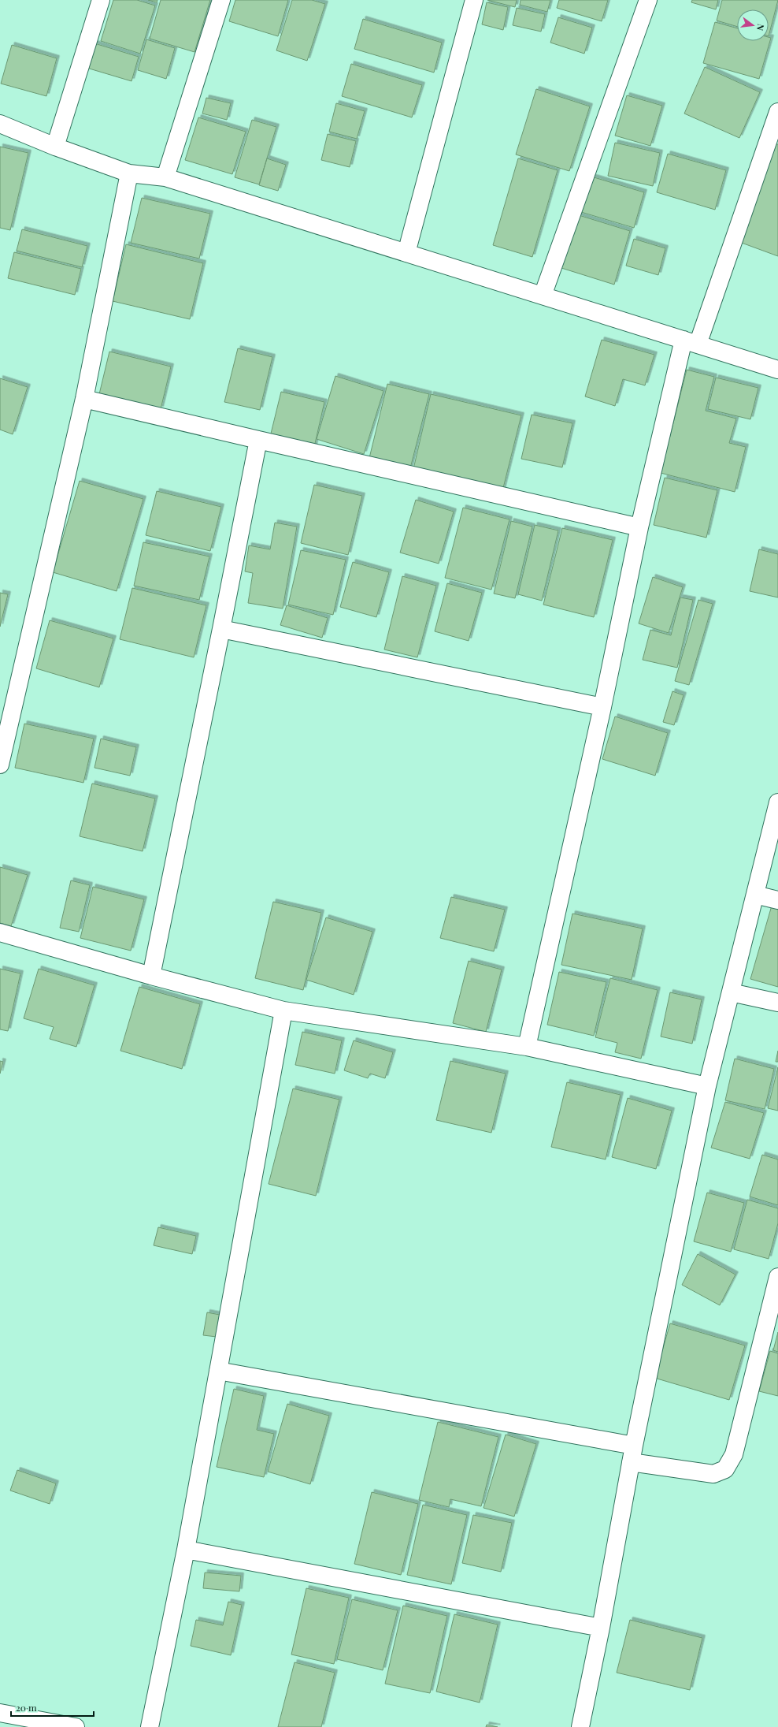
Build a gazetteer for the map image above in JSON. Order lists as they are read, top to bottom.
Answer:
{
  "scale_bar": "20 m",
  "north": "right"
}
